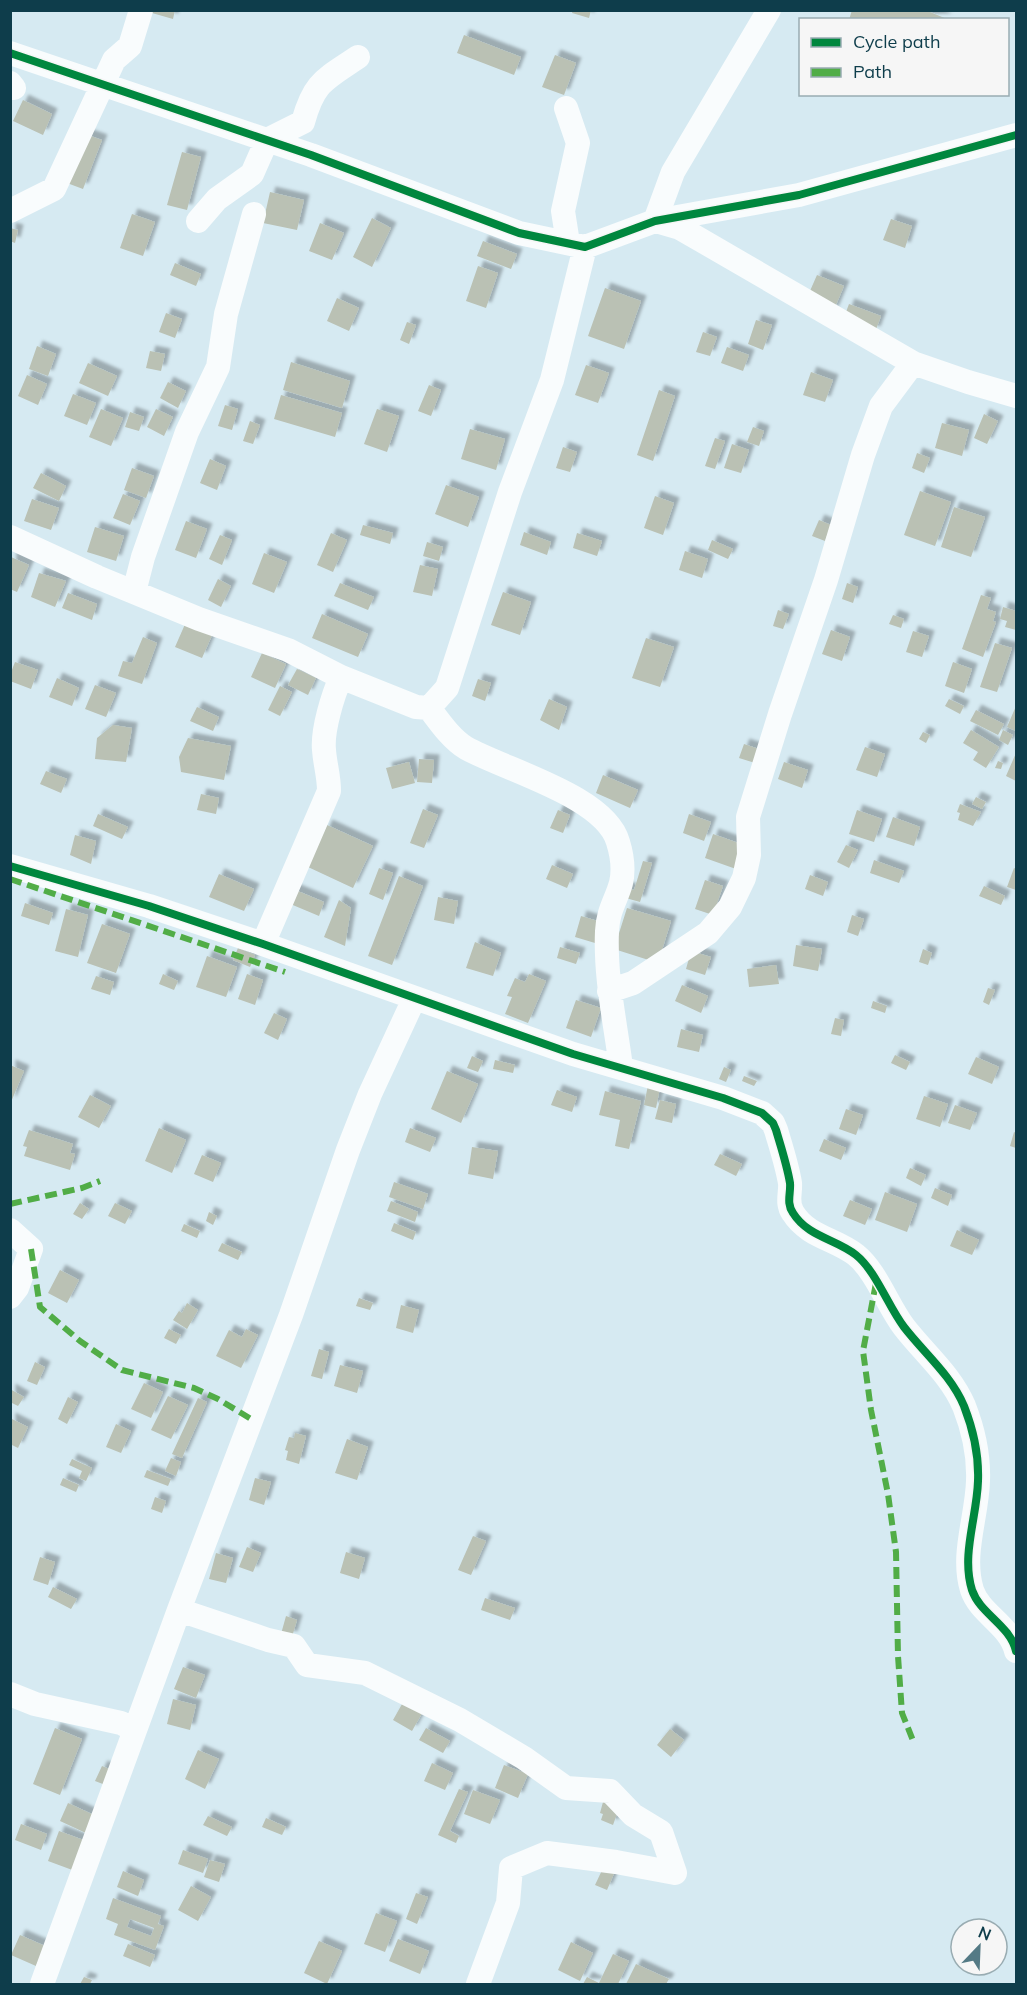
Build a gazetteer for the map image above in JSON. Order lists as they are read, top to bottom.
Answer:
{
  "legend": ["Cycle path", "Path"],
  "north": "top right"
}
